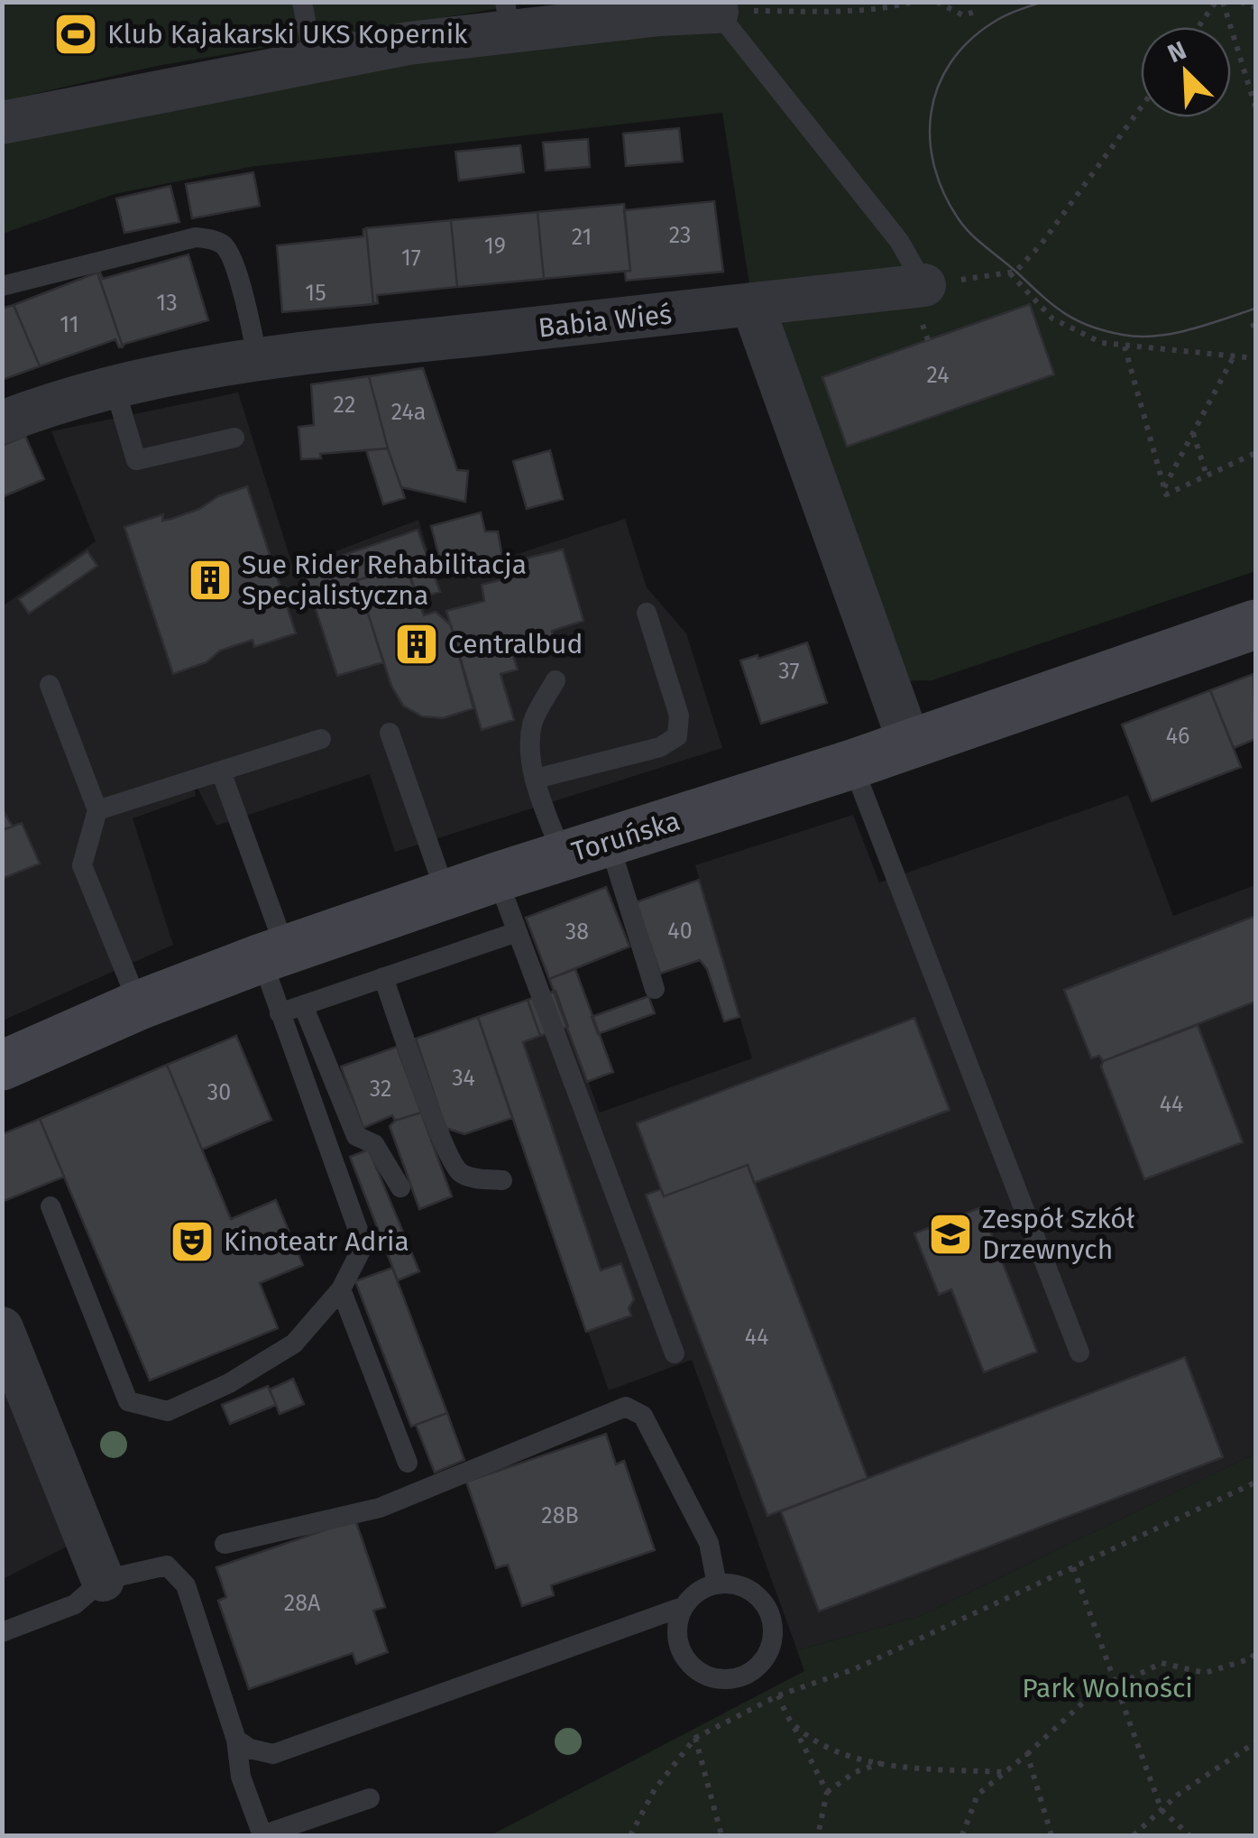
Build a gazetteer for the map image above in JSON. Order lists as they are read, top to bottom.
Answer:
{
  "streets": {
    "street": ["Babia Wieś", "Toruńska"]
  },
  "parks": ["Park Wolności"],
  "places": {
    "sports": ["Klub Kajakarski UKS Kopernik"],
    "building": ["Sue Rider Rehabilitacja Specjalistyczna", "Centralbud"],
    "school or university": ["Zespół Szkół Drzewnych"],
    "theatre": ["Kinoteatr Adria"]
  },
  "house_numbers": [
    "23",
    "21",
    "19",
    "17",
    "15",
    "13",
    "11",
    "24",
    "22",
    "24a",
    "37",
    "46",
    "40",
    "38",
    "34",
    "32",
    "30",
    "44",
    "44",
    "28B",
    "28A"
  ],
  "north": "top left"
}
